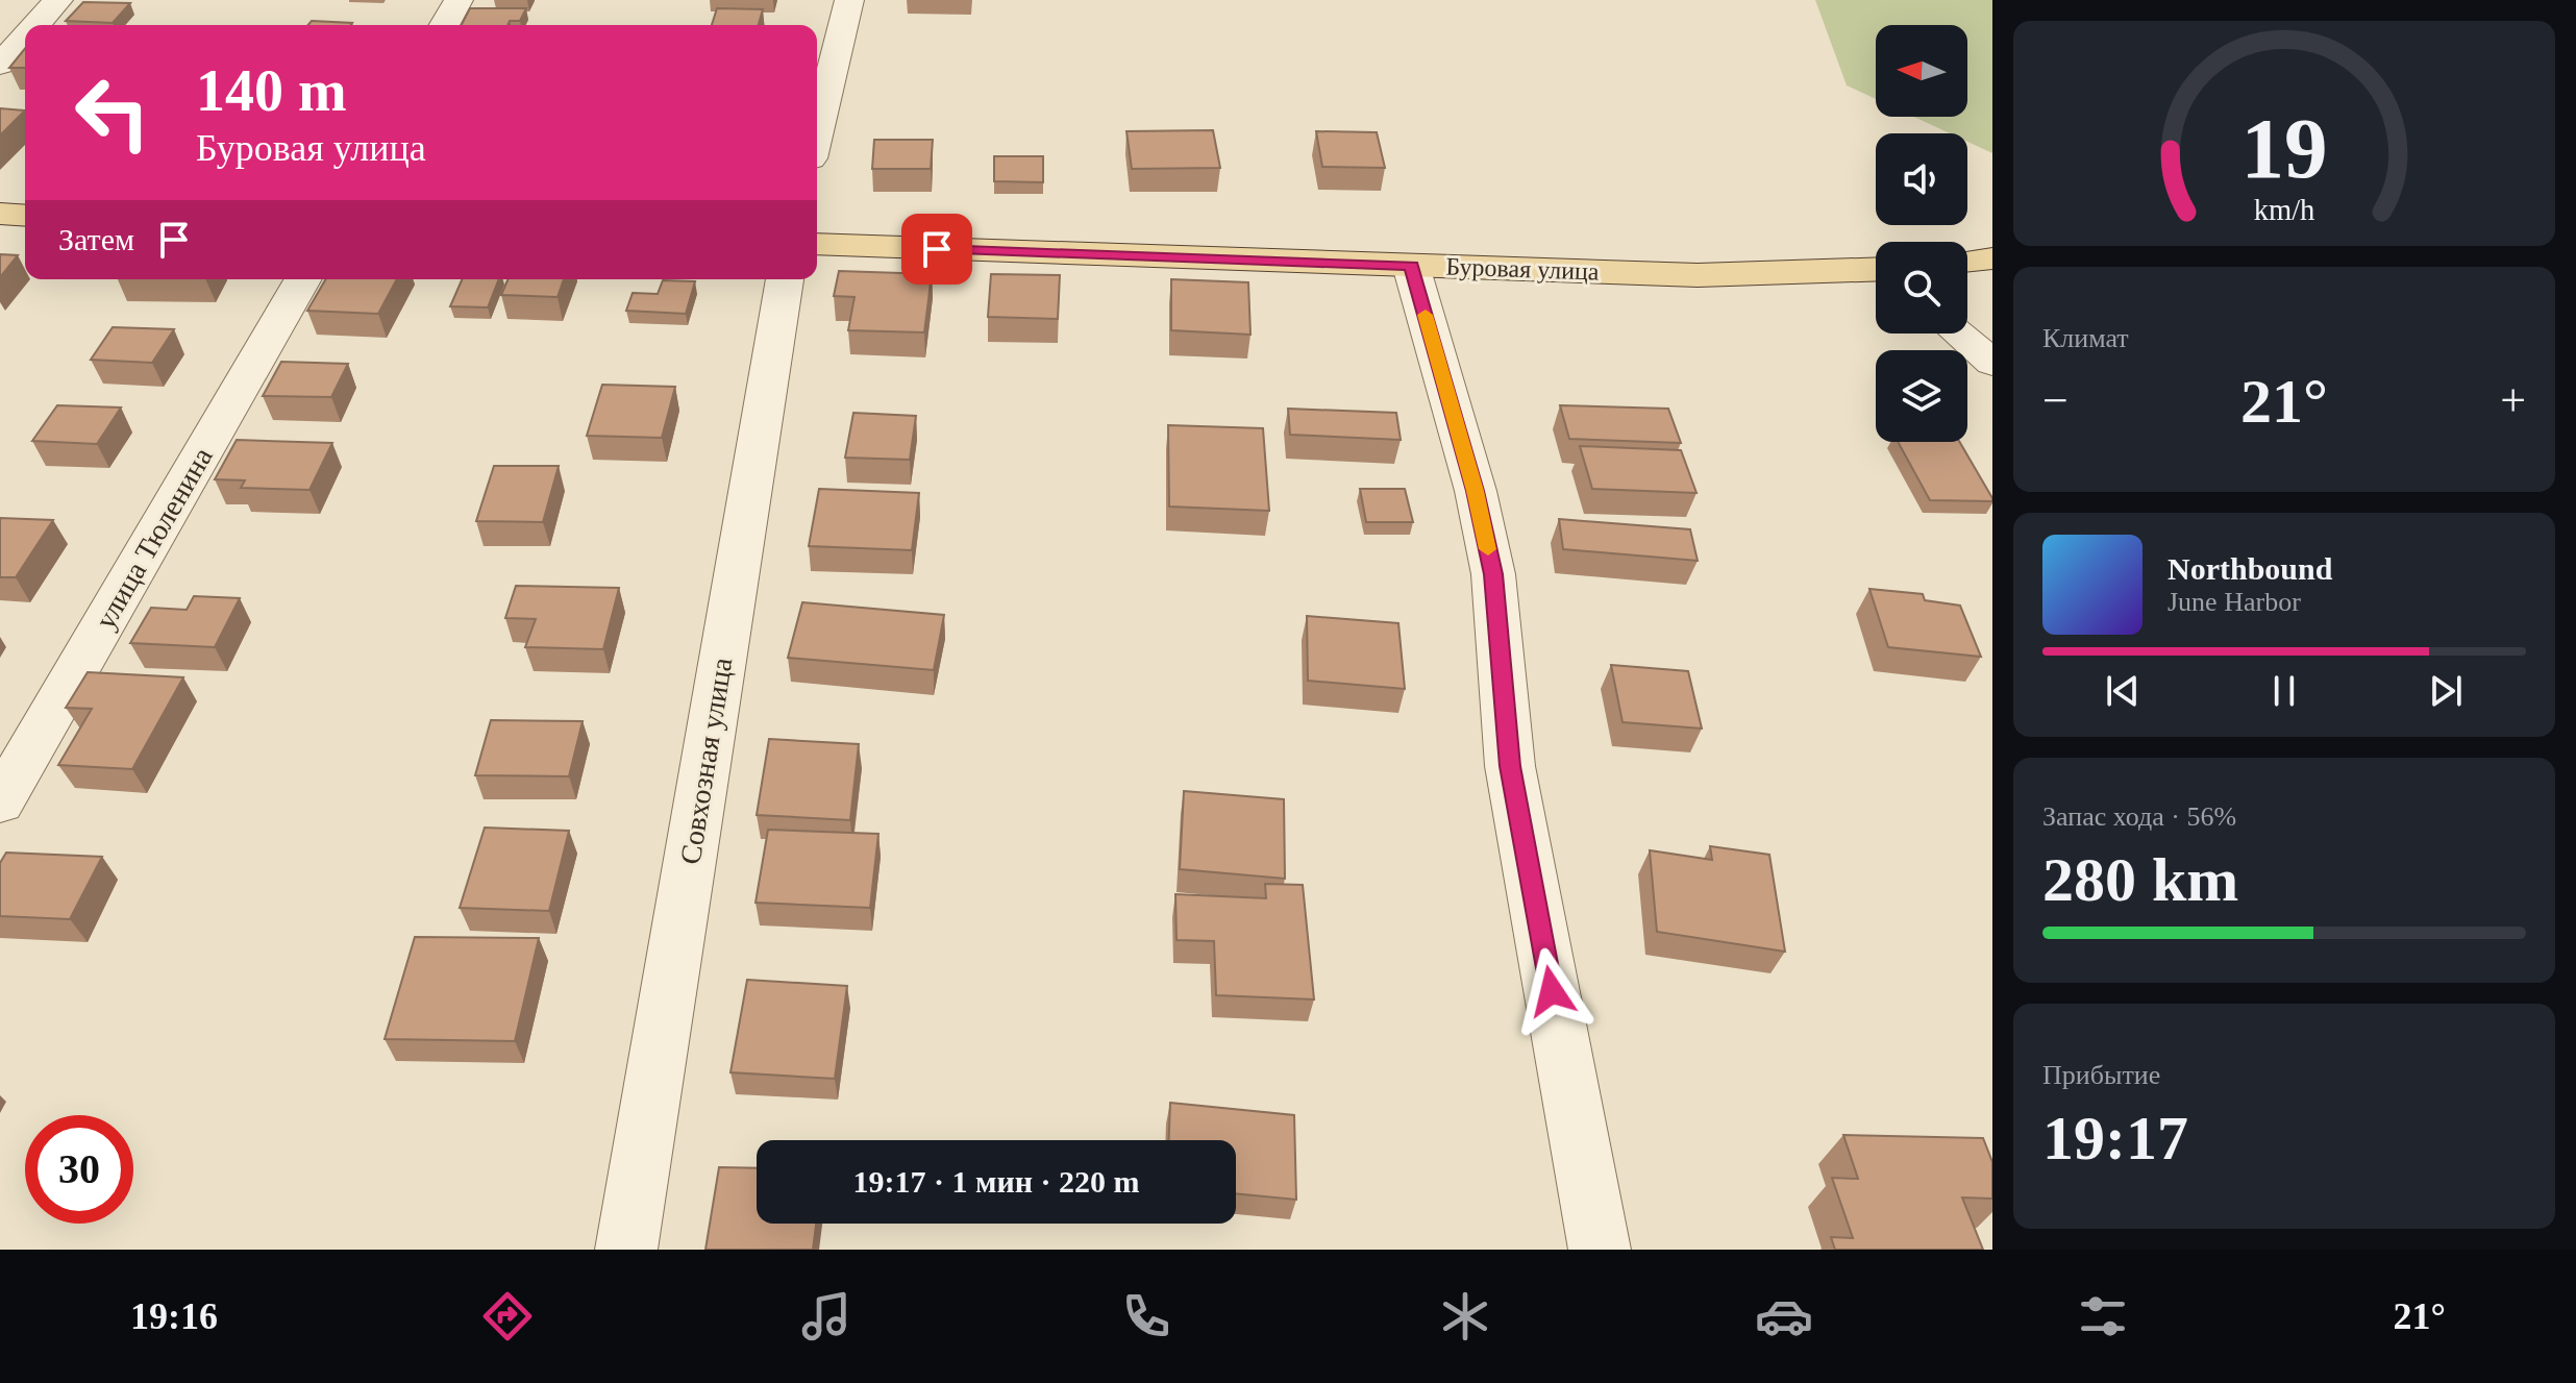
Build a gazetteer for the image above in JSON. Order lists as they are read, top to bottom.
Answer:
{
  "streets": {
    "main road": ["Буровая улица"],
    "street": ["улица Тюленина", "Совхозная улица"]
  },
  "north": "left",
  "page": {
    "turn": ["140 m", "Буровая улица"],
    "then": "Затем",
    "tile": [
      "Климат",
      ["Запас хода · 56%", "280 km"],
      ["Прибытие", "19:17"]
    ],
    "heat": ["−", "21°", "+"],
    "song": ["Northbound", "June Harbor"],
    "limit": "30",
    "trip": "19:17 · 1 мин · 220 m",
    "tabs": ["19:16", "21°"],
    "gauge": ["19", "km/h"]
  }
}
